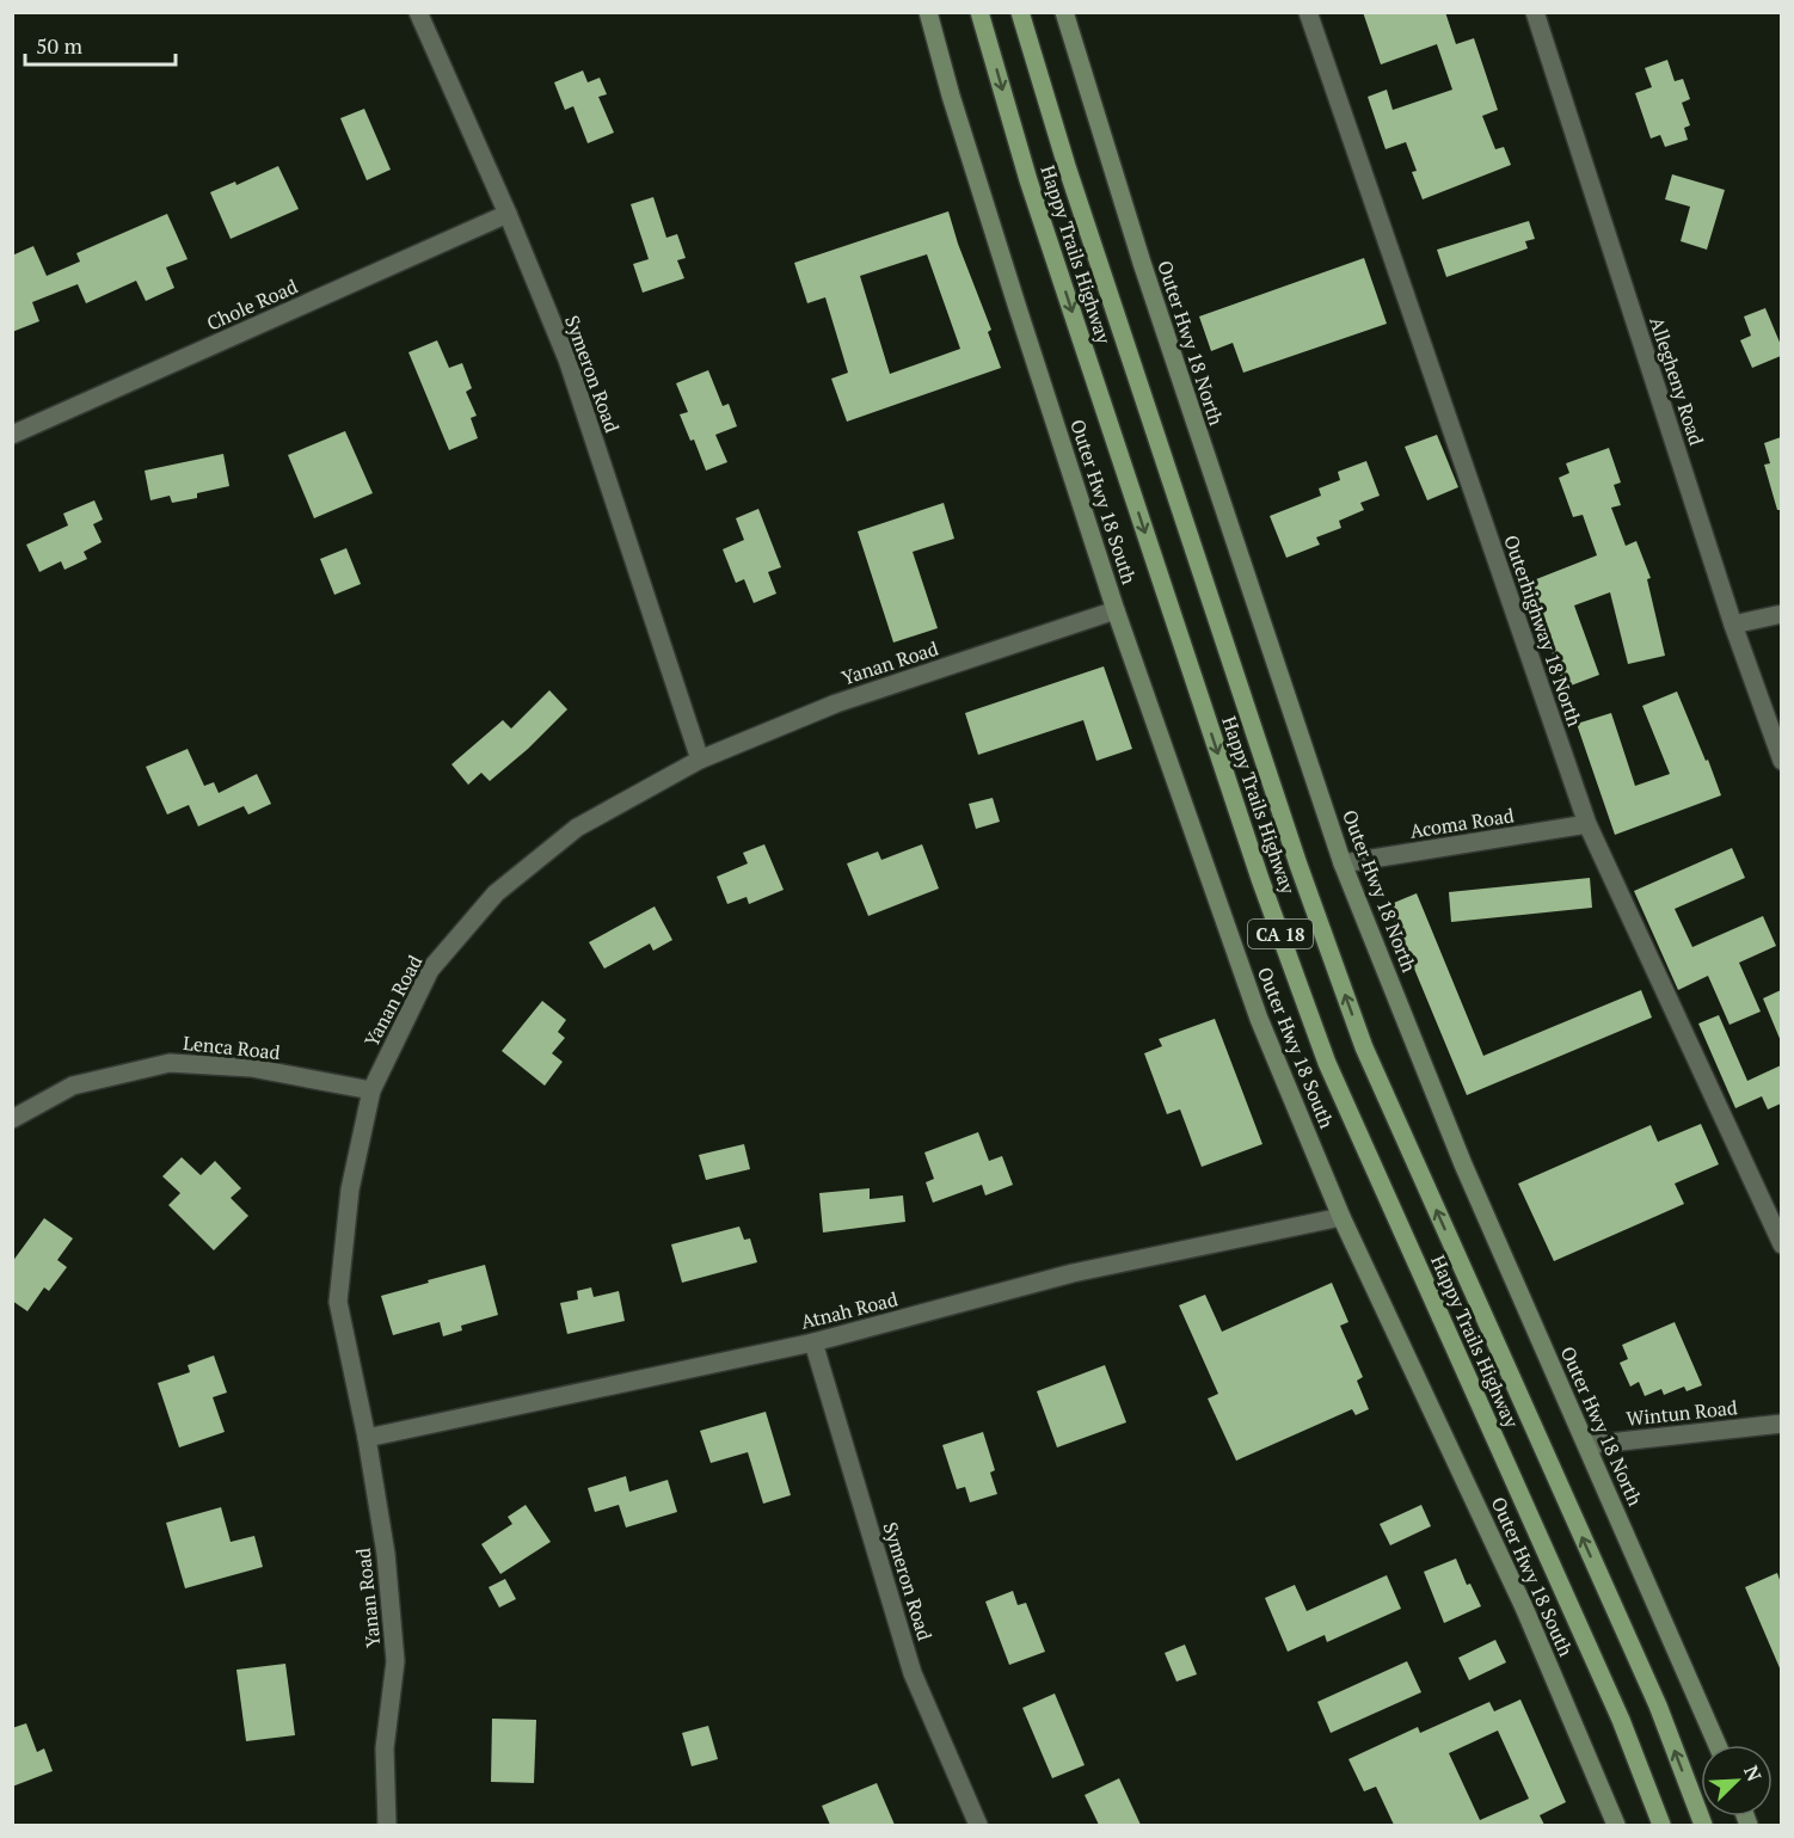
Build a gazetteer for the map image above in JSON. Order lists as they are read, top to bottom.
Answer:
{
  "streets": {
    "main road": ["Happy Trails Highway", "CA 18"],
    "street": [
      "Chole Road",
      "Outer Hwy 18 North",
      "Symeron Road",
      "Allegheny Road",
      "Outer Hwy 18 South",
      "Outerhighway 18 North",
      "Yanan Road",
      "Acoma Road",
      "Lenca Road",
      "Atnah Road",
      "Wintun Road"
    ]
  },
  "crossings": [
    ["Chole Road", "Symeron Road"],
    ["Outer Hwy 18 North", "Acoma Road"],
    ["Outer Hwy 18 North", "Wintun Road"],
    ["Symeron Road", "Yanan Road"],
    ["Symeron Road", "Atnah Road"],
    ["Outer Hwy 18 South", "Yanan Road"],
    ["Outer Hwy 18 South", "Atnah Road"],
    ["Outerhighway 18 North", "Acoma Road"],
    ["Yanan Road", "Lenca Road"],
    ["Yanan Road", "Atnah Road"]
  ],
  "scale_bar": "50 m",
  "north": "top right"
}
